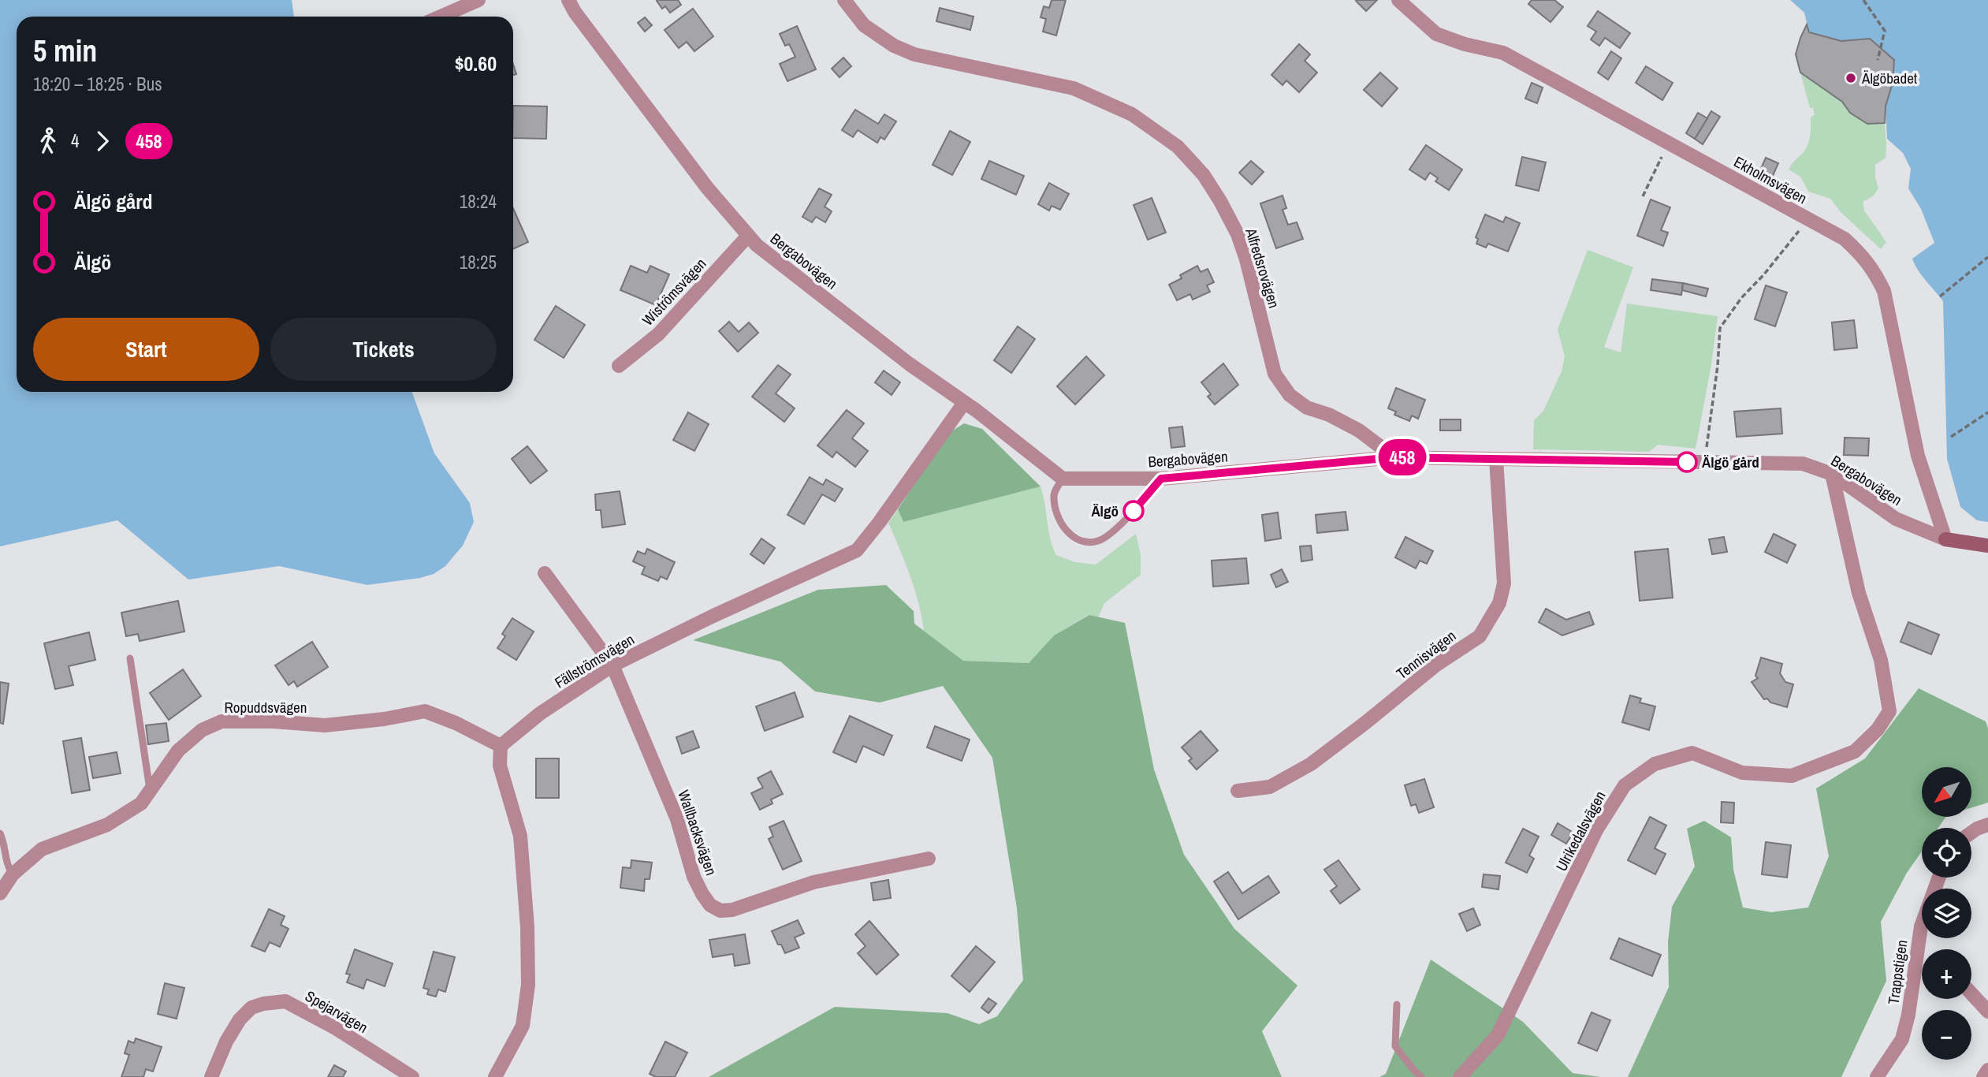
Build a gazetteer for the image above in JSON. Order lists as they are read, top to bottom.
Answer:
{
  "streets": {
    "street": [
      "Ekholmsvägen",
      "Bergabovägen",
      "Alfredsrovägen",
      "Wiströmsvägen",
      "Tennisvägen",
      "Fällströmsvägen",
      "Ropuddsvägen",
      "Ulrikedalsvägen",
      "Wallbacksvägen",
      "Trappstigen",
      "Spejarvägen"
    ]
  },
  "crossings": [
    ["Ekholmsvägen", "Bergabovägen"],
    ["Bergabovägen", "Alfredsrovägen"],
    ["Bergabovägen", "Wiströmsvägen"],
    ["Bergabovägen", "Tennisvägen"],
    ["Bergabovägen", "Fällströmsvägen"],
    ["Bergabovägen", "Ulrikedalsvägen"],
    ["Fällströmsvägen", "Ropuddsvägen"],
    ["Fällströmsvägen", "Wallbacksvägen"]
  ],
  "places": ["Älgöbadet", "Älgö gård", "Älgö"],
  "lines": ["bus line 458"],
  "north": "bottom left",
  "page": {
    "on_map": "458",
    "heading": ["5 min", "18:20 – 18:25 · Bus", "$0.60"],
    "legs": ["4", "458"],
    "list": [
      {
        "name": "Älgö gård",
        "value": "18:24"
      },
      {
        "name": "Älgö",
        "value": "18:25"
      }
    ],
    "buttons": ["Start", "Tickets"],
    "map_buttons": ["+", "−"]
  }
}
